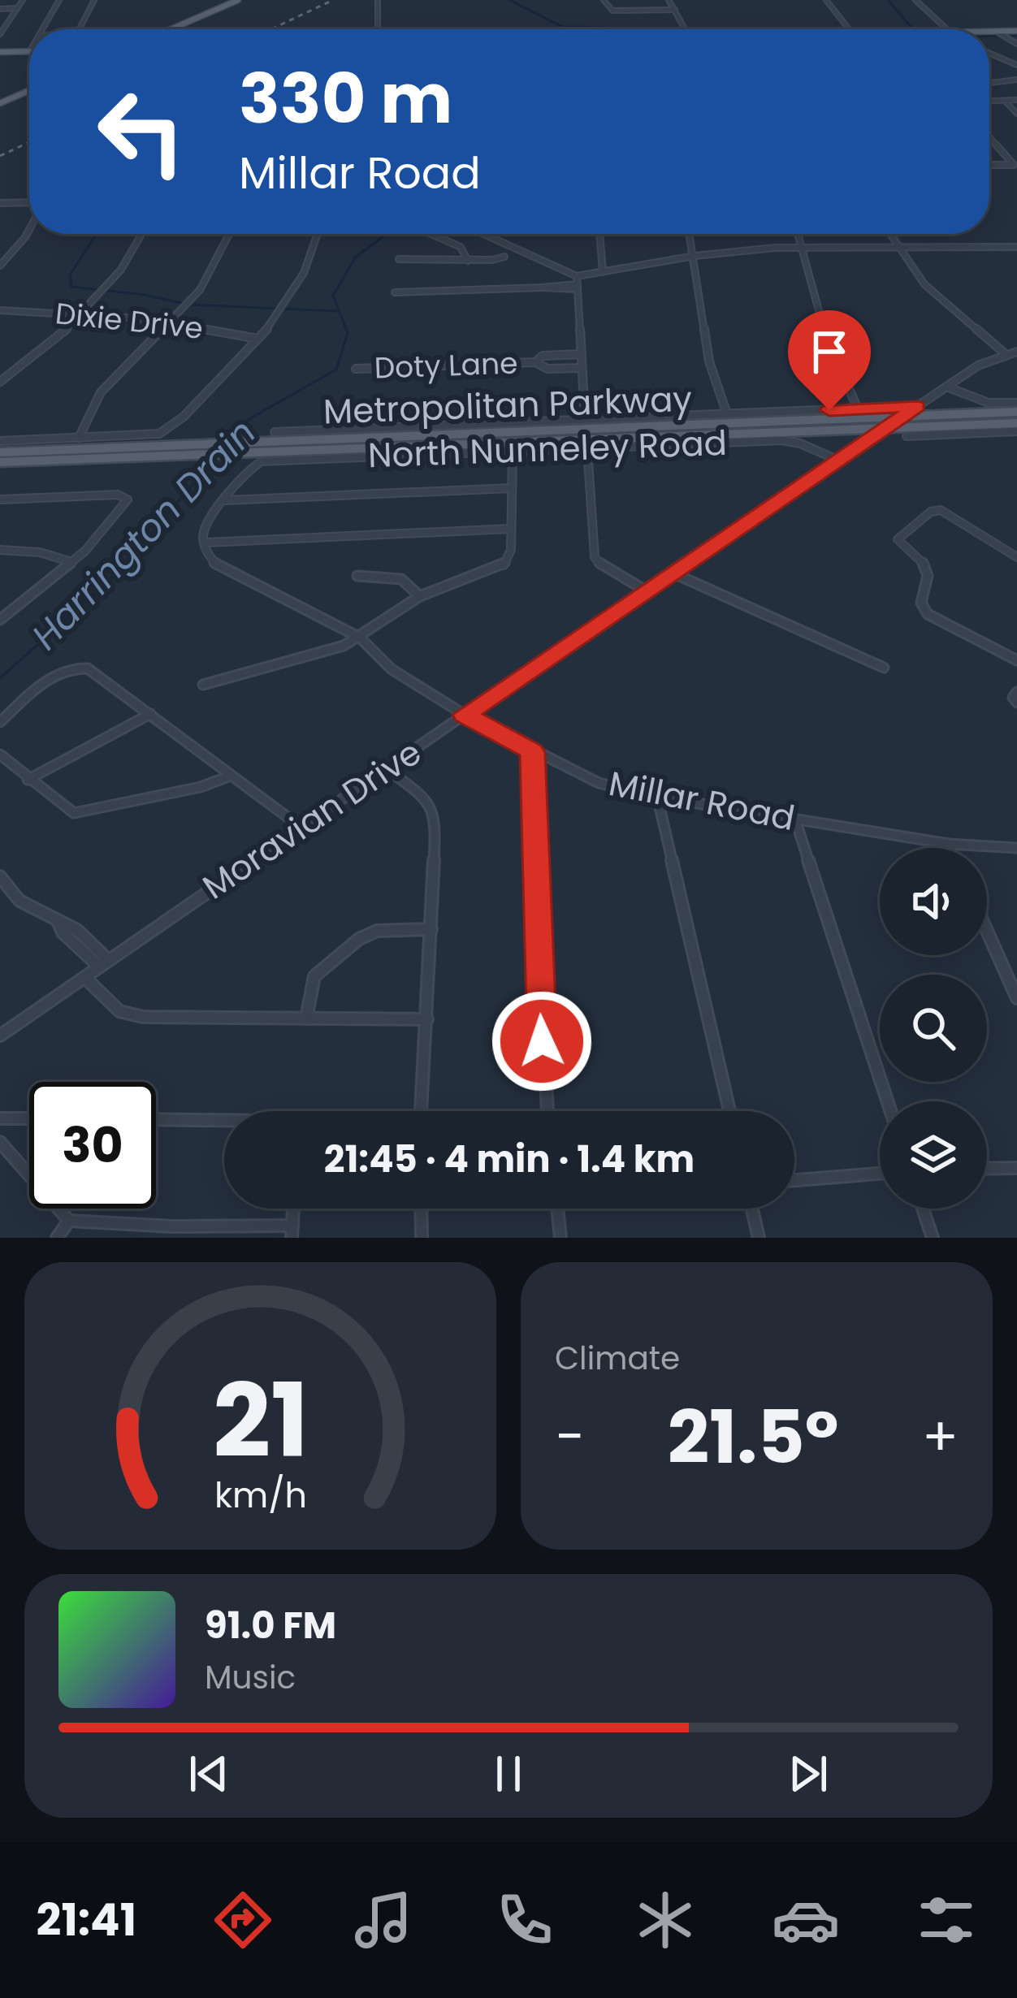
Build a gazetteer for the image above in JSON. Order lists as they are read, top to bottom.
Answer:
{
  "streets": {
    "main road": ["Metropolitan Parkway"],
    "street": [
      "Dixie Drive",
      "Doty Lane",
      "North Nunneley Road",
      "Millar Road",
      "Moravian Drive"
    ]
  },
  "crossings": [
    ["Metropolitan Parkway", "Moravian Drive"],
    ["North Nunneley Road", "Moravian Drive"],
    ["Millar Road", "Moravian Drive"]
  ],
  "water": ["Harrington Drain"],
  "page": {
    "turn": ["330 m", "Millar Road"],
    "limit": "30",
    "trip": "21:45 · 4 min · 1.4 km",
    "tile": "Climate",
    "heat": ["−", "21.5°", "+"],
    "song": ["91.0 FM", "Music"],
    "tabs": "21:41",
    "gauge": ["21", "km/h"]
  }
}
